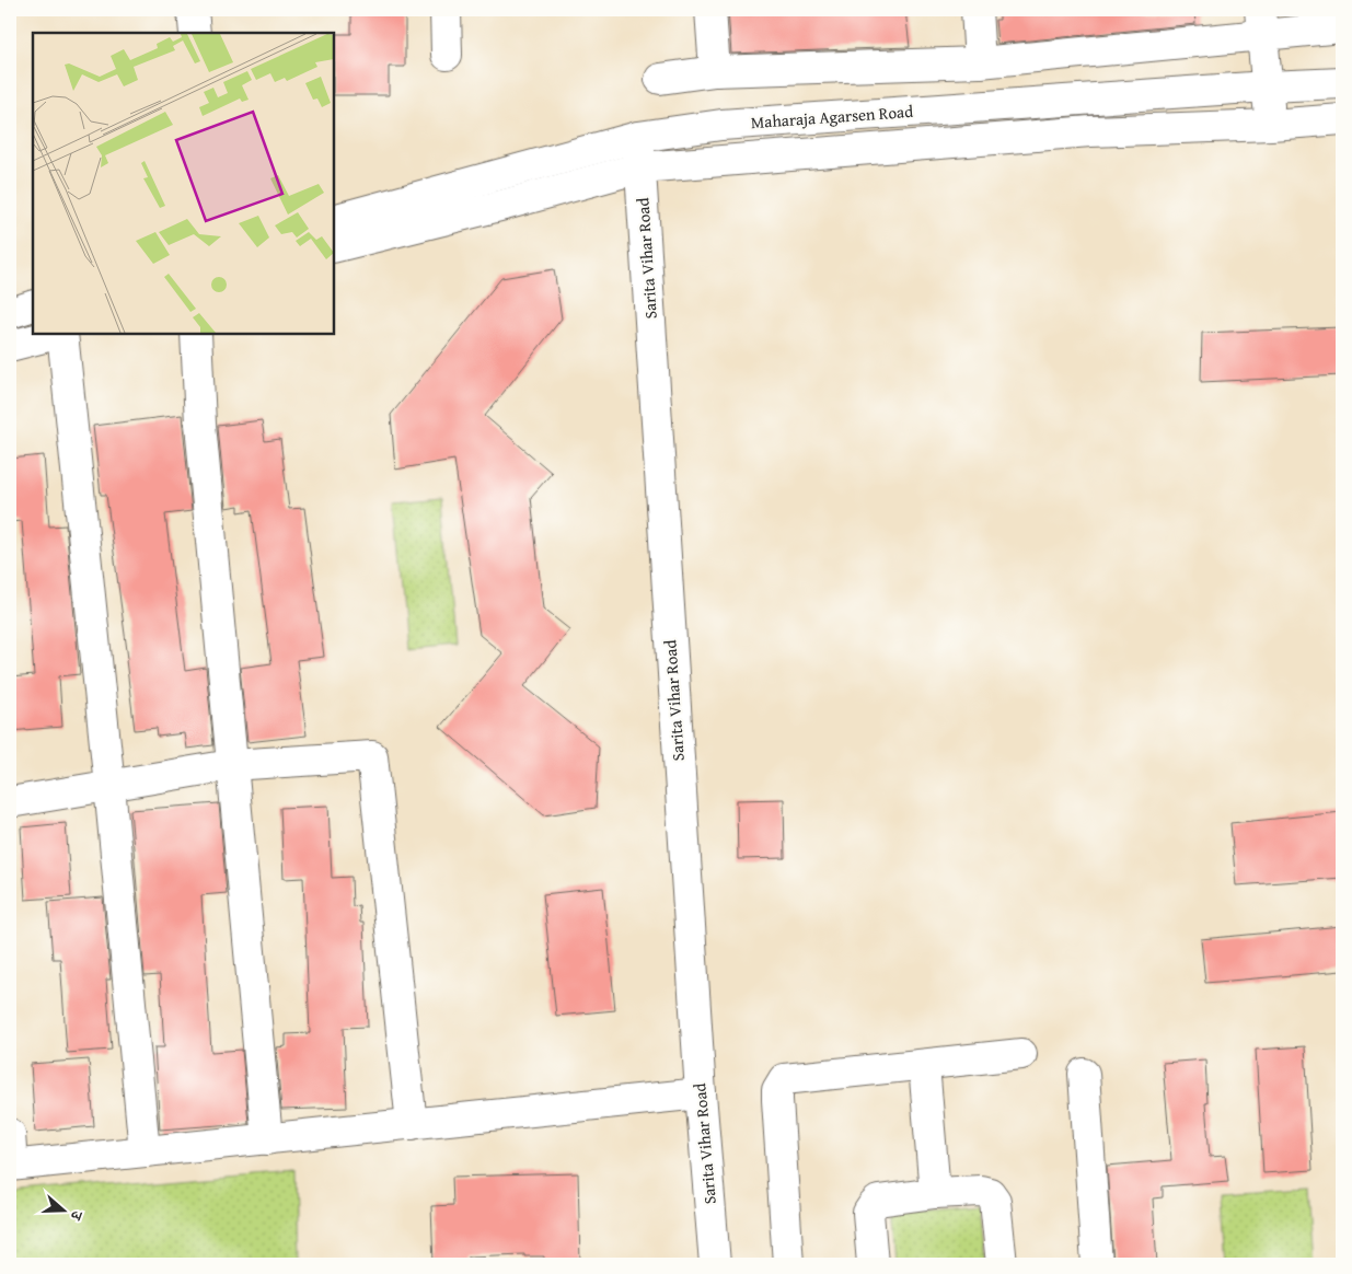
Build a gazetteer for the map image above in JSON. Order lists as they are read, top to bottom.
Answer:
{
  "streets": {
    "street": ["Maharaja Agarsen Road", "Sarita Vihar Road"]
  },
  "crossings": [
    ["Maharaja Agarsen Road", "Sarita Vihar Road"]
  ],
  "north": "right"
}
